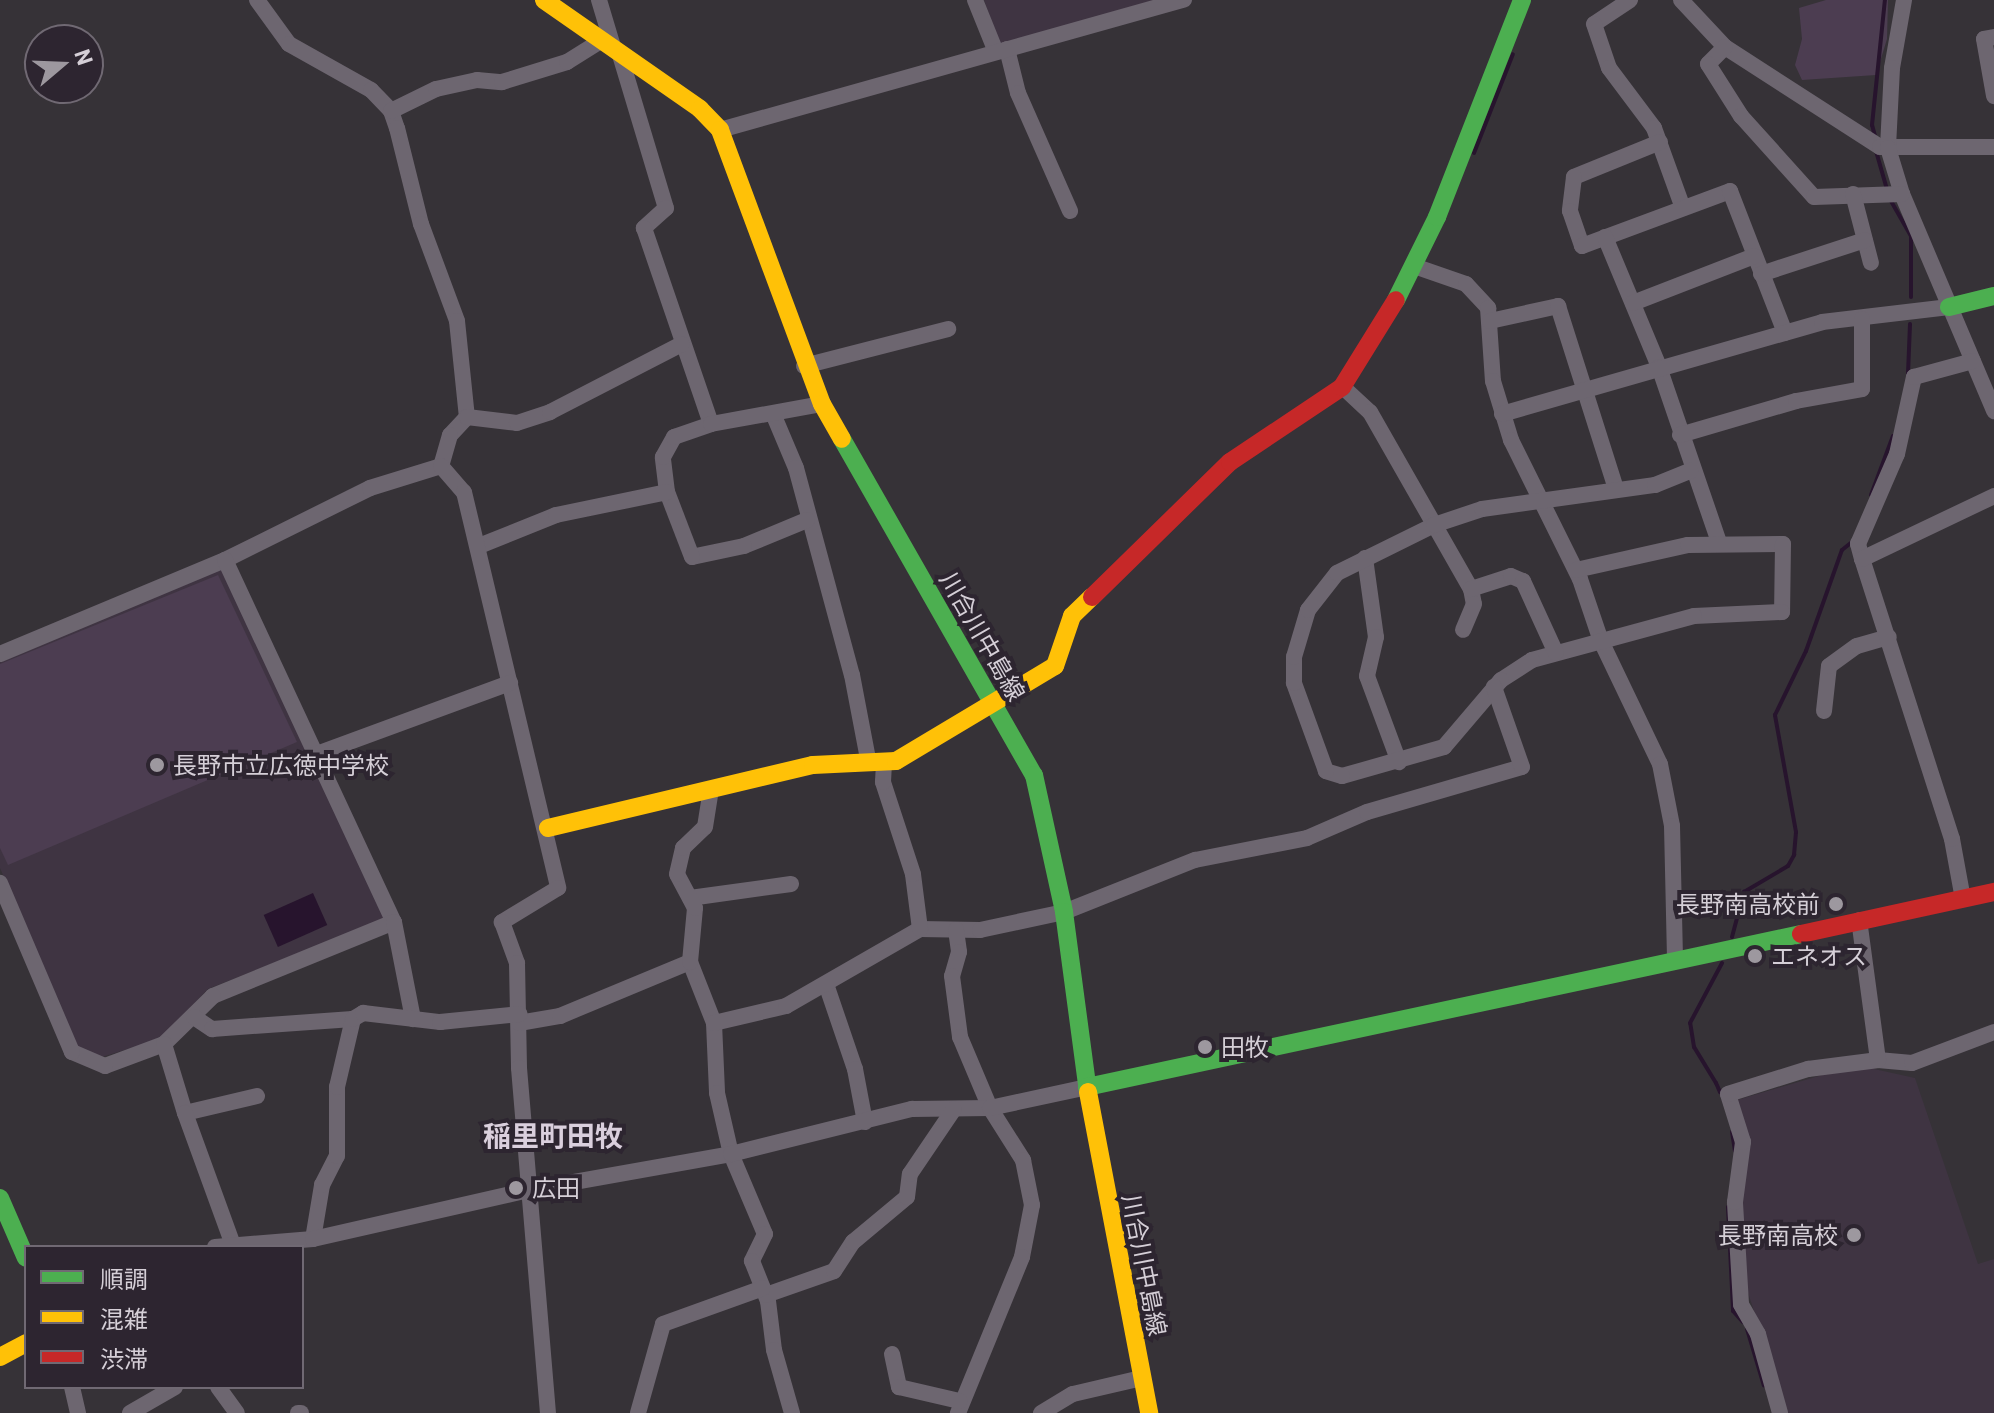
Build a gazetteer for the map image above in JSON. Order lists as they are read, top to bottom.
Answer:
{
  "streets": {
    "street": ["川合川中島線"]
  },
  "districts": ["稲里町田牧"],
  "places": [
    "長野市立広徳中学校",
    "長野南高校前",
    "エネオス",
    "田牧",
    "広田",
    "長野南高校"
  ],
  "legend": ["順調", "混雑", "渋滞"],
  "north": "right"
}
